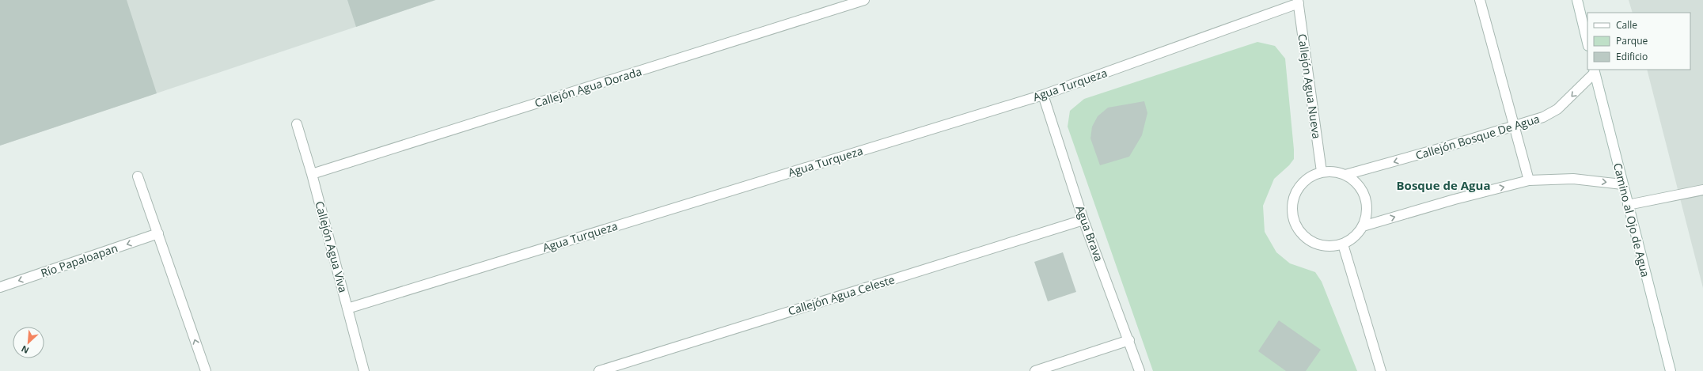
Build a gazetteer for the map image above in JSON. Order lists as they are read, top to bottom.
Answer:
{
  "streets": {
    "street": [
      "Agua Turqueza",
      "Callejón Agua Nueva",
      "Callejón Agua Dorada",
      "Callejón Bosque De Agua",
      "Camino al Ojo de Agua",
      "Agua Brava",
      "Callejón Agua Viva",
      "Río Papaloapan",
      "Callejón Agua Celeste"
    ]
  },
  "crossings": [
    ["Agua Turqueza", "Callejón Agua Nueva"],
    ["Agua Turqueza", "Agua Brava"],
    ["Agua Turqueza", "Callejón Agua Viva"],
    ["Callejón Agua Nueva", "Callejón Bosque De Agua"],
    ["Callejón Agua Dorada", "Callejón Agua Viva"],
    ["Callejón Bosque De Agua", "Camino al Ojo de Agua"],
    ["Agua Brava", "Callejón Agua Celeste"]
  ],
  "one_way": ["Río Papaloapan"],
  "districts": ["Bosque de Agua"],
  "legend": ["Calle", "Parque", "Edificio"],
  "north": "bottom left"
}
